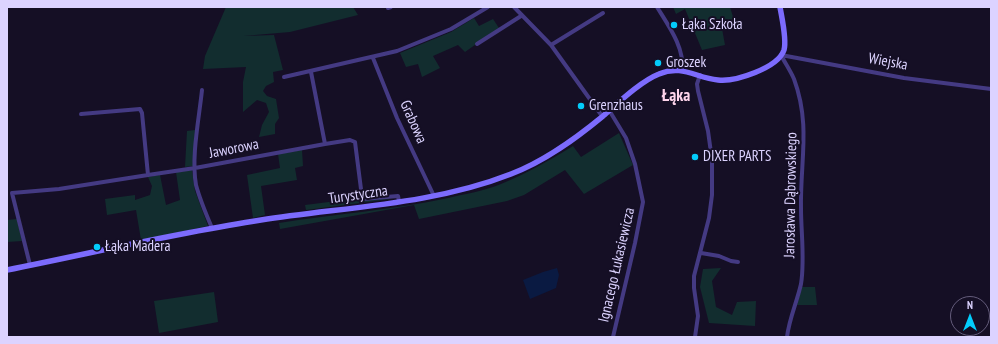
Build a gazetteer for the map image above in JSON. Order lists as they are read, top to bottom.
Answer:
{
  "streets": {
    "main road": ["Turystyczna"],
    "street": [
      "Wiejska",
      "Grabowa",
      "Jaworowa",
      "Jarosława Dąbrowskiego",
      "Ignacego Łukasiewicza"
    ]
  },
  "crossings": [
    ["Wiejska", "Jarosława Dąbrowskiego"],
    ["Grabowa", "Turystyczna"],
    ["Jaworowa", "Turystyczna"],
    ["Turystyczna", "Ignacego Łukasiewicza"]
  ],
  "districts": ["Łąka"],
  "places": [
    "Łąka Szkoła",
    "Groszek",
    "Grenzhaus",
    "DIXER PARTS",
    "Łąka Madera"
  ],
  "north": "top"
}
